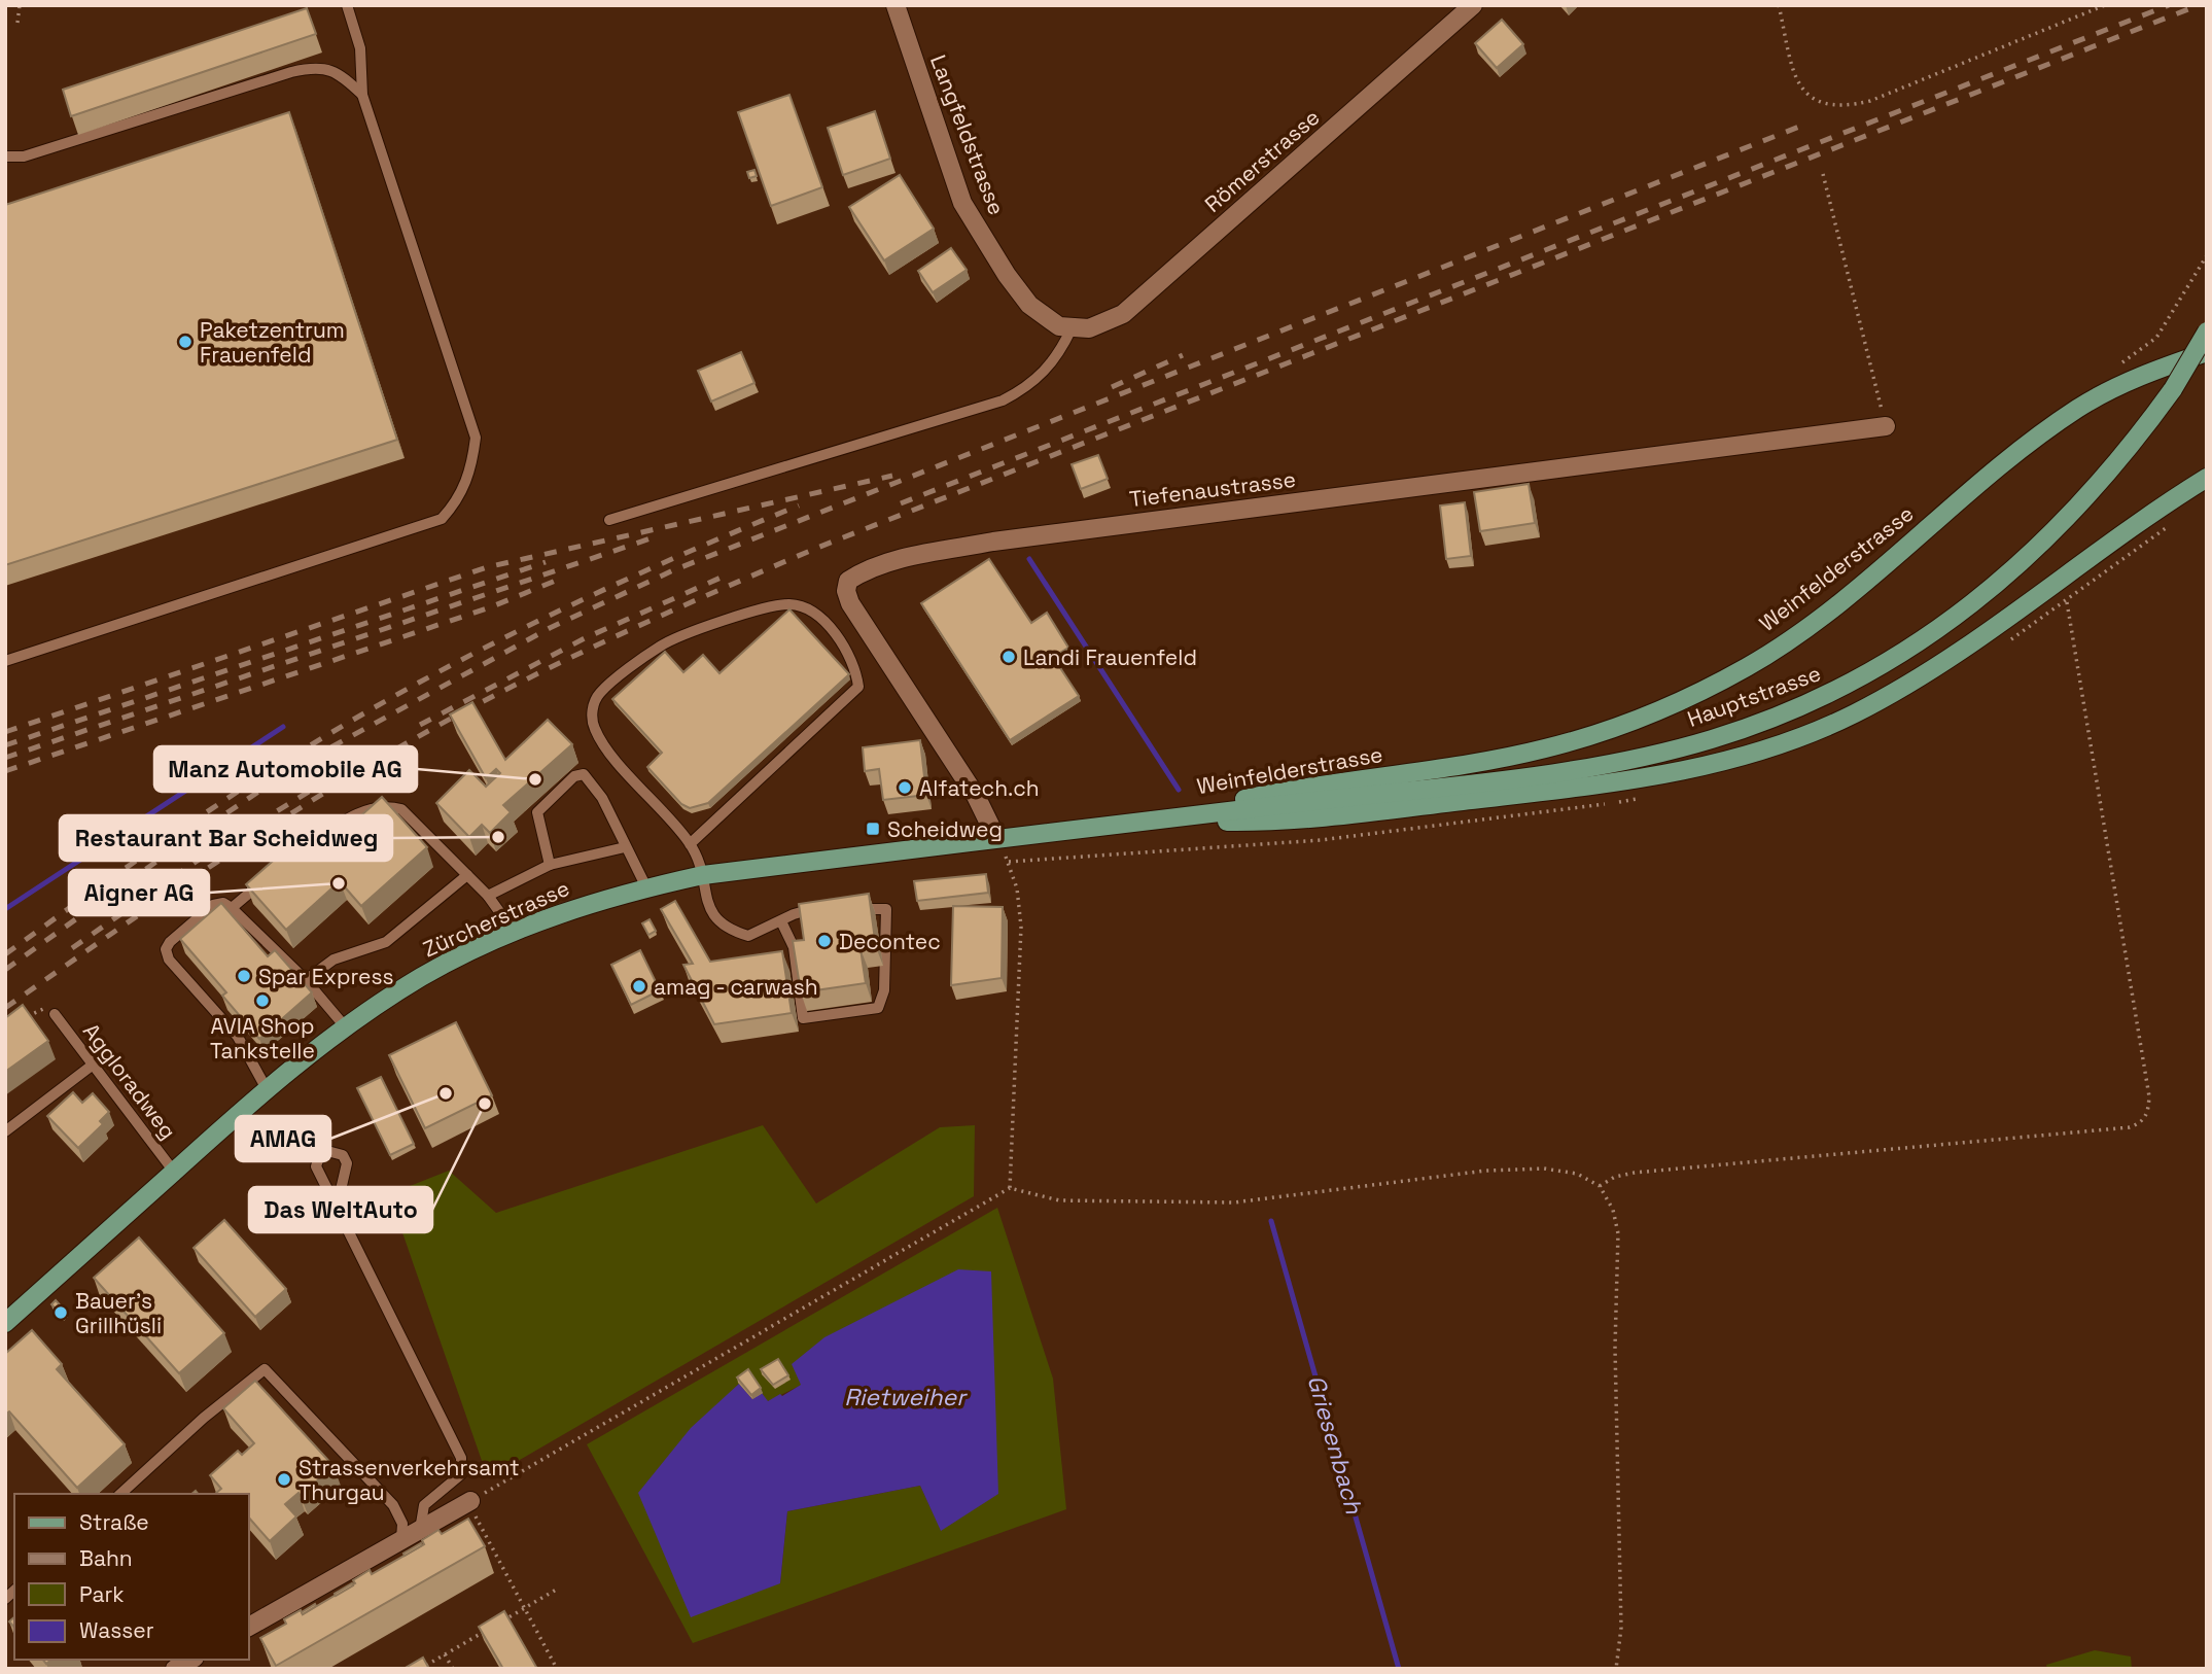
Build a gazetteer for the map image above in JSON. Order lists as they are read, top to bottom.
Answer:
{
  "streets": {
    "main road": ["Weinfelderstrasse", "Hauptstrasse", "Zürcherstrasse"],
    "street": ["Langfeldstrasse", "Römerstrasse", "Tiefenaustrasse"],
    "lane": ["Aggloradweg"]
  },
  "crossings": [
    ["Langfeldstrasse", "Römerstrasse"],
    ["Tiefenaustrasse", "Zürcherstrasse"],
    ["Weinfelderstrasse", "Hauptstrasse"],
    ["Weinfelderstrasse", "Zürcherstrasse"],
    ["Hauptstrasse", "Zürcherstrasse"],
    ["Zürcherstrasse", "Aggloradweg"]
  ],
  "water": ["Rietweiher", "Griesenbach"],
  "places": {
    "other": [
      "Paketzentrum Frauenfeld",
      "Landi Frauenfeld",
      "Manz Automobile AG",
      "Alfatech.ch",
      "Restaurant Bar Scheidweg",
      "Aigner AG",
      "Decontec",
      "Spar Express",
      "amag - carwash",
      "AVIA Shop Tankstelle",
      "AMAG",
      "Das WeltAuto",
      "Bauer's Grillhüsli",
      "Strassenverkehrsamt Thurgau"
    ],
    "transit": ["Scheidweg"]
  },
  "legend": [
    "Straße",
    "Bahn",
    "Park",
    "Wasser"
  ]
}
